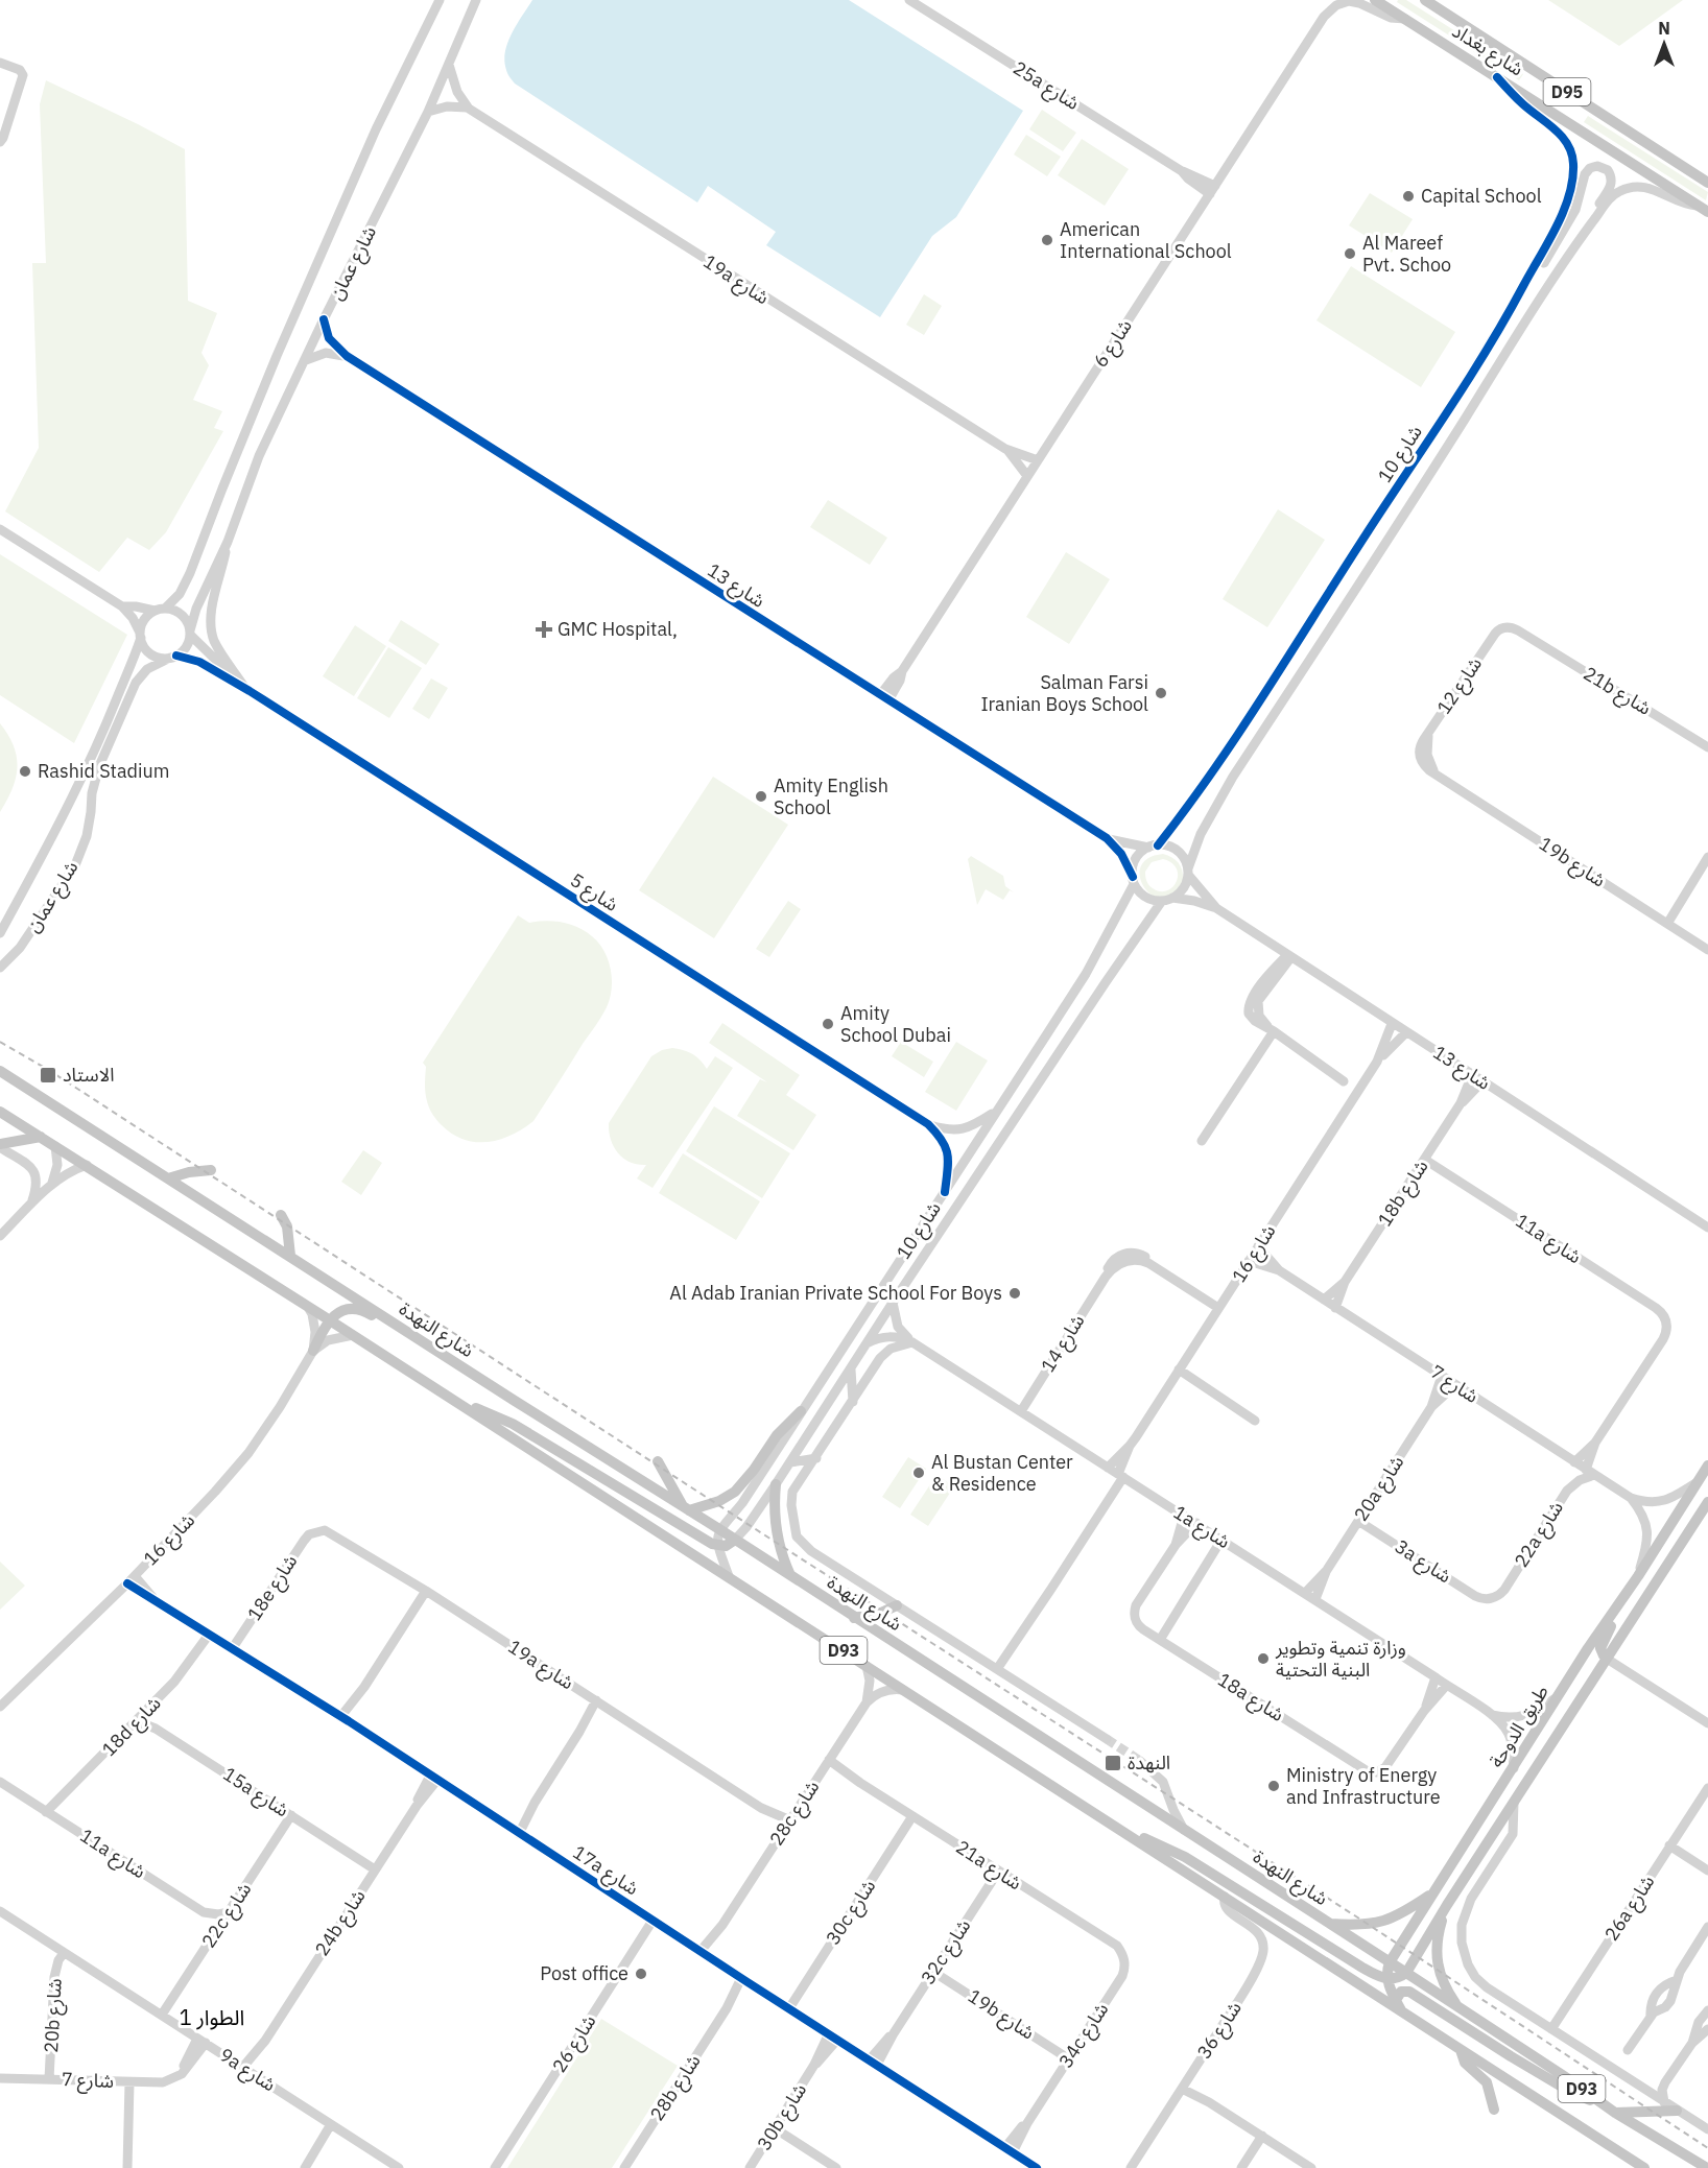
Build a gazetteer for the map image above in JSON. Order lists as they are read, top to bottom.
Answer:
{
  "streets": {
    "main road": [
      "شارع بغداد",
      "D95",
      "شارع النهدة",
      "D93",
      "طريق الدوحة"
    ],
    "street": [
      "25a شارع",
      "شارع عمان",
      "19a شارع",
      "شارع 6",
      "شارع 10",
      "شارع 13",
      "شارع 12",
      "21b شارع",
      "19b شارع",
      "شارع 5",
      "18b شارع",
      "11a شارع",
      "شارع 16",
      "شارع 14",
      "شارع 7",
      "20a شارع",
      "1a شارع",
      "22a شارع",
      "3a شارع",
      "18e شارع",
      "18a شارع",
      "18d شارع",
      "15a شارع",
      "28c شارع",
      "21a شارع",
      "17a شارع",
      "26a شارع",
      "30c شارع",
      "22c شارع",
      "24b شارع",
      "32c شارع",
      "20b شارع",
      "شارع 36",
      "34c شارع",
      "شارع 26",
      "9a شارع",
      "28b شارع",
      "30b شارع"
    ]
  },
  "crossings": [
    ["شارع بغداد", "شارع 6"],
    ["شارع بغداد", "شارع 10"],
    ["25a شارع", "شارع 6"],
    ["شارع عمان", "شارع 13"],
    ["شارع عمان", "شارع 5"],
    ["19a شارع", "شارع 6"],
    ["19a شارع", "18e شارع"],
    ["19a شارع", "28c شارع"],
    ["شارع 6", "شارع 13"],
    ["شارع 10", "شارع 13"],
    ["شارع 10", "شارع 5"],
    ["شارع 10", "شارع النهدة"],
    ["شارع 10", "1a شارع"],
    ["شارع 13", "18b شارع"],
    ["شارع 13", "شارع 16"],
    ["شارع 12", "21b شارع"],
    ["شارع 12", "19b شارع"],
    ["19b شارع", "32c شارع"],
    ["19b شارع", "34c شارع"],
    ["18b شارع", "11a شارع"],
    ["18b شارع", "شارع 7"],
    ["11a شارع", "18d شارع"],
    ["11a شارع", "22c شارع"],
    ["شارع 16", "شارع 14"],
    ["شارع 16", "شارع 7"],
    ["شارع 16", "1a شارع"],
    ["شارع 16", "17a شارع"],
    ["شارع النهدة", "طريق الدوحة"],
    ["شارع 14", "1a شارع"],
    ["شارع 7", "20a شارع"],
    ["شارع 7", "22a شارع"],
    ["شارع 7", "طريق الدوحة"],
    ["شارع 7", "20b شارع"],
    ["شارع 7", "9a شارع"],
    ["20a شارع", "1a شارع"],
    ["20a شارع", "3a شارع"],
    ["1a شارع", "18a شارع"],
    ["1a شارع", "طريق الدوحة"],
    ["22a شارع", "3a شارع"],
    ["18e شارع", "17a شارع"],
    ["D93", "شارع 36"],
    ["18d شارع", "15a شارع"],
    ["18d شارع", "17a شارع"],
    ["15a شارع", "22c شارع"],
    ["15a شارع", "24b شارع"],
    ["28c شارع", "21a شارع"],
    ["28c شارع", "17a شارع"],
    ["21a شارع", "30c شارع"],
    ["21a شارع", "32c شارع"],
    ["21a شارع", "34c شارع"],
    ["17a شارع", "30c شارع"],
    ["17a شارع", "24b شارع"],
    ["17a شارع", "32c شارع"],
    ["17a شارع", "34c شارع"],
    ["17a شارع", "شارع 26"],
    ["17a شارع", "28b شارع"],
    ["17a شارع", "30b شارع"],
    ["22c شارع", "9a شارع"],
    ["24b شارع", "9a شارع"],
    ["20b شارع", "9a شارع"]
  ],
  "districts": ["الطوار 1"],
  "places": {
    "other": [
      "Capital School",
      "American International School",
      "Al Mareef Pvt. Schoo",
      "Salman Farsi Iranian Boys School",
      "Rashid Stadium",
      "Amity English School",
      "Amity School Dubai",
      "Al Adab Iranian Private School For Boys",
      "Al Bustan Center & Residence",
      "وزارة تنمية وتطوير البنية التحتية",
      "Ministry of Energy and Infrastructure",
      "Post office"
    ],
    "health": ["GMC Hospital,"],
    "transit": ["الاستاد", "النهدة"]
  },
  "north": "top"
}
